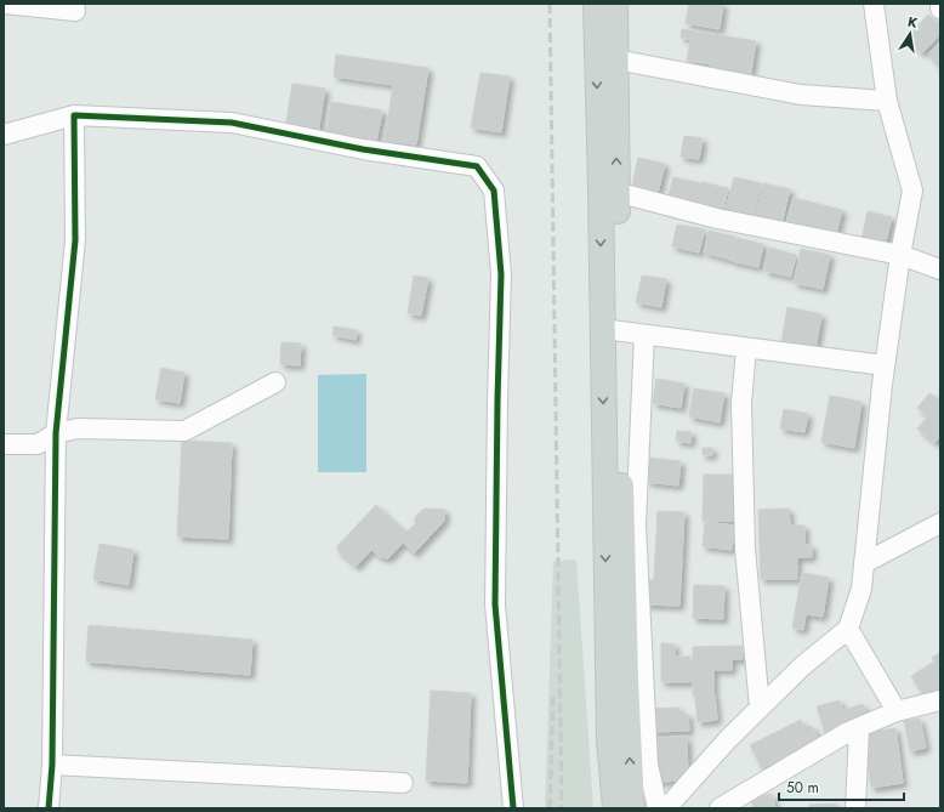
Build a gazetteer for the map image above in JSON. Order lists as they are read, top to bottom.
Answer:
{
  "scale_bar": "50 m",
  "north": "top"
}
